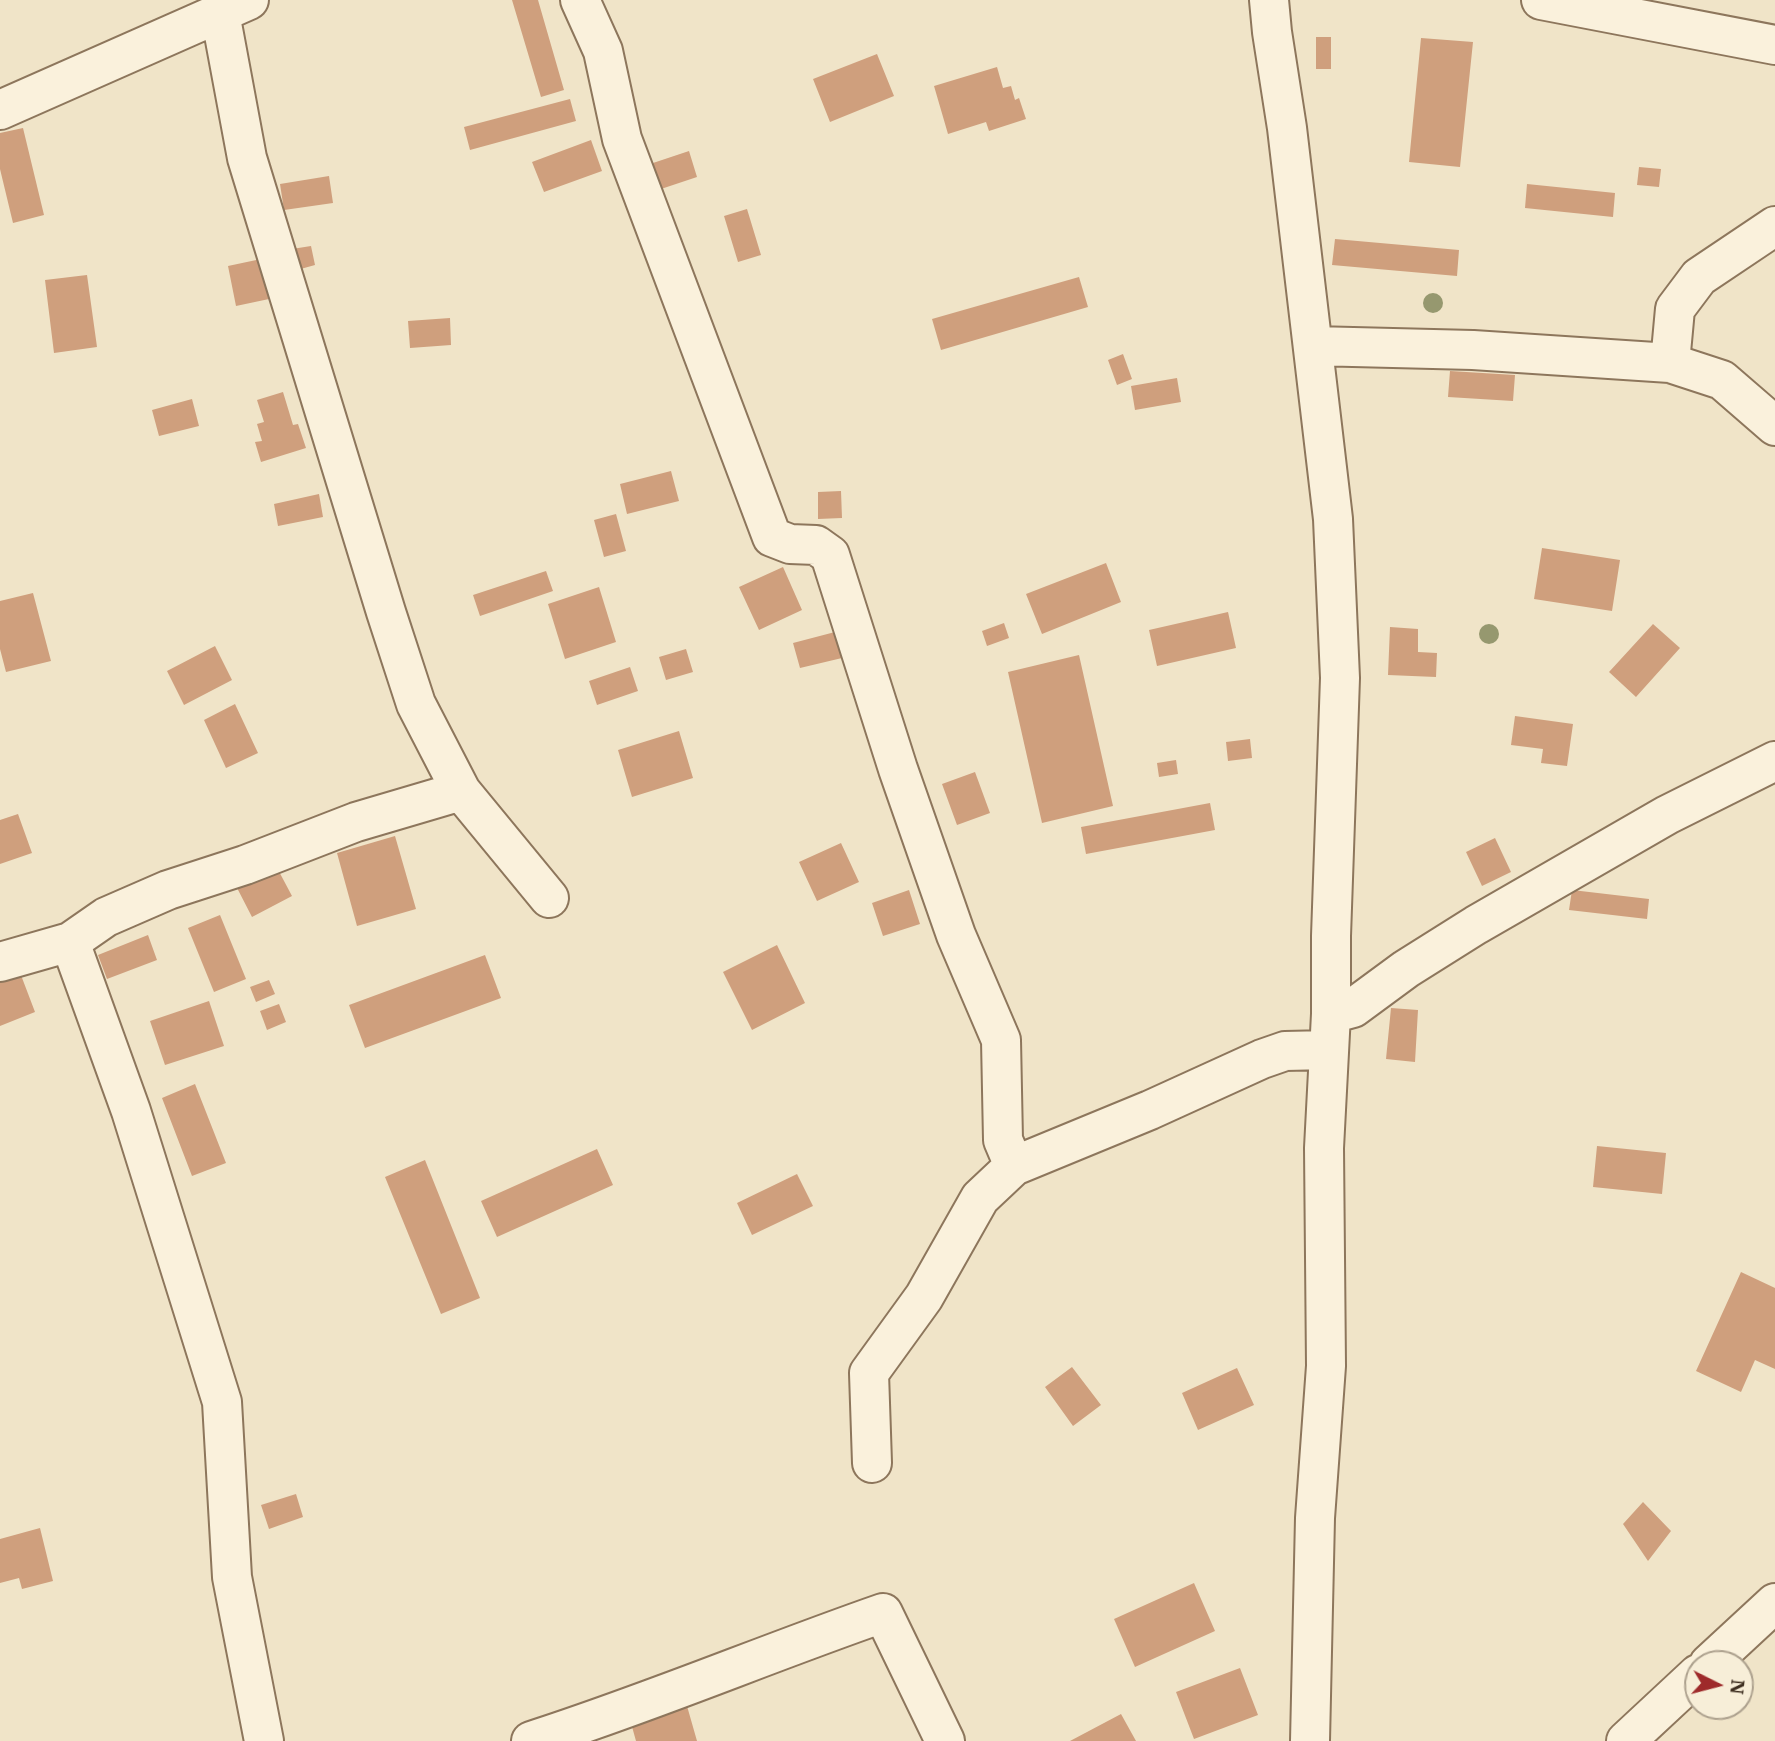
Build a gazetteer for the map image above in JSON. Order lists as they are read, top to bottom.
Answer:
{
  "north": "right"
}
